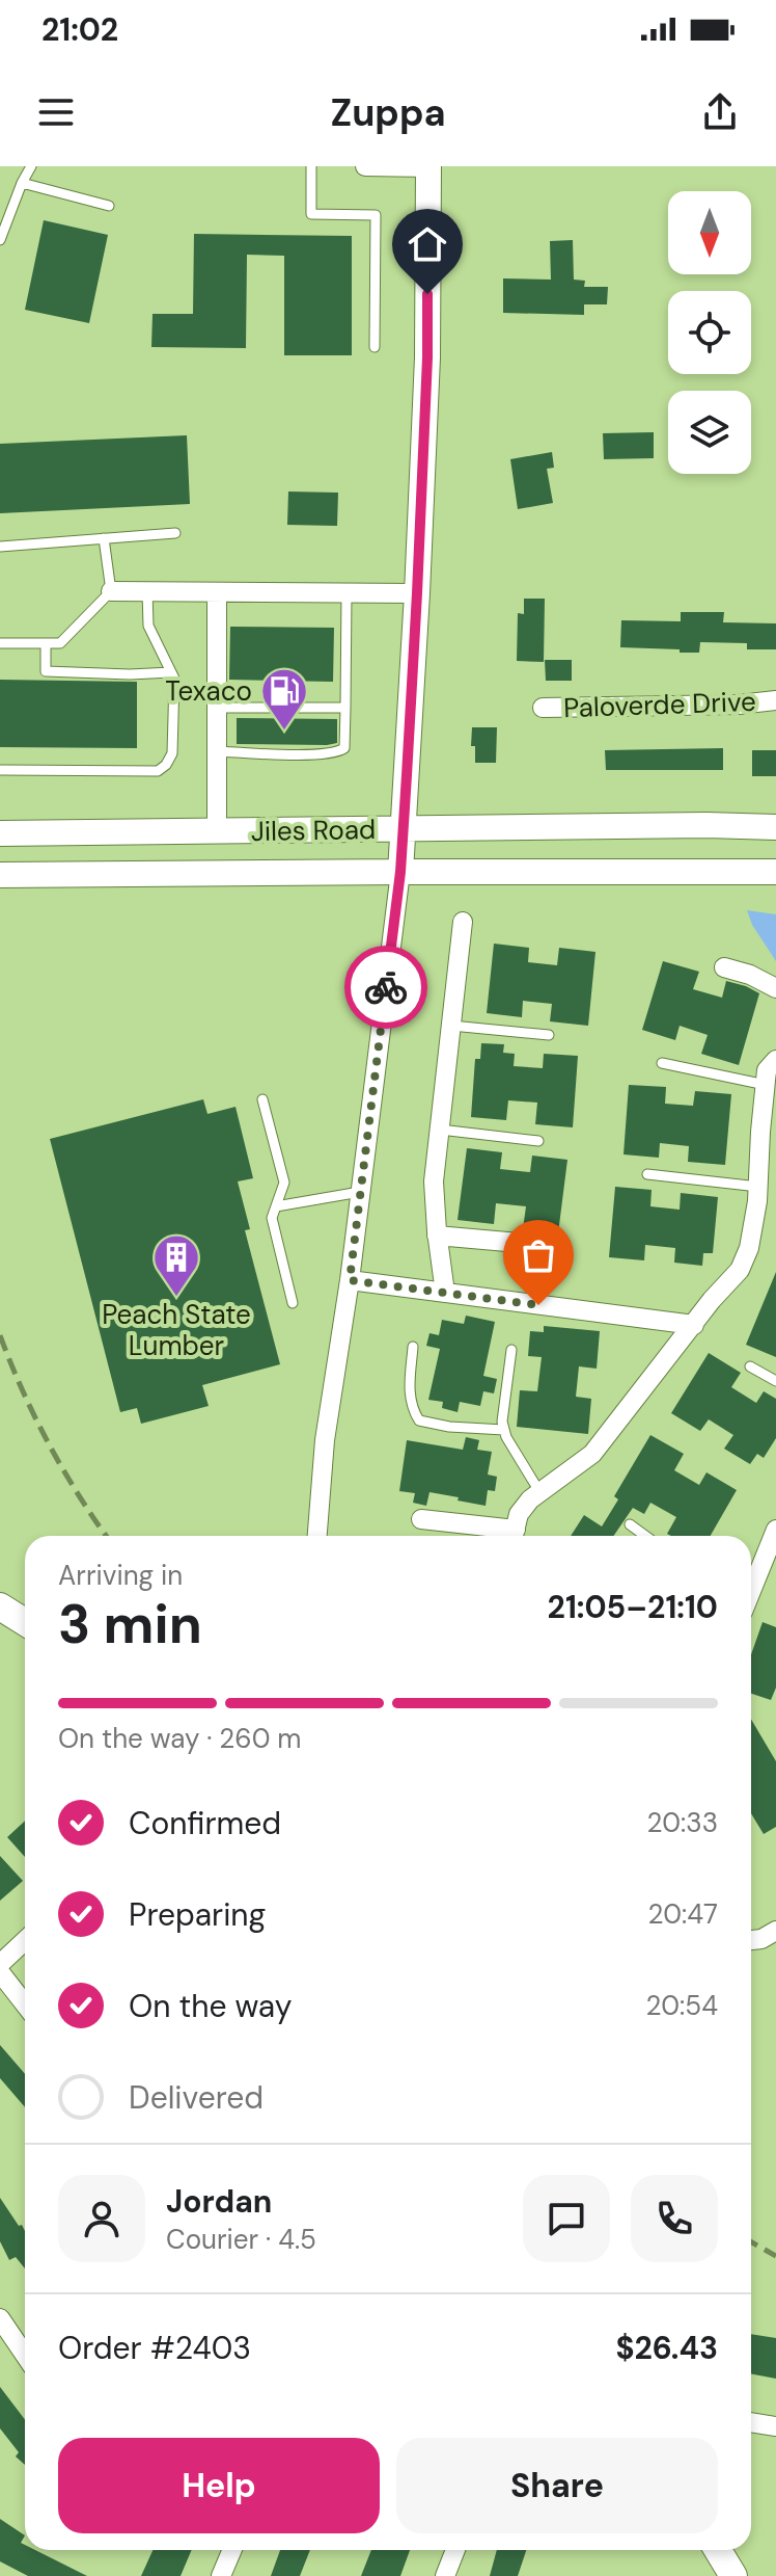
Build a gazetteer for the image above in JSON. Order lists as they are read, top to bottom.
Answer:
{
  "streets": {
    "street": ["Paloverde Drive", "Jiles Road"]
  },
  "places": {
    "fuel station": ["Texaco"],
    "building": ["Peach State Lumber"]
  },
  "north": "bottom",
  "page": {
    "status": "21:02",
    "header": "Zuppa",
    "heading": ["3 min", "Arriving in", "21:05–21:10"],
    "panel": [
      "Jordan",
      "Courier · 4.5",
      "Order #2403",
      "$26.43"
    ],
    "bar": "On the way · 260 m",
    "list": [
      ["Confirmed", "20:33"],
      ["Preparing", "20:47"],
      ["On the way", "20:54"],
      "Delivered"
    ],
    "buttons": ["Help", "Share"]
  }
}
